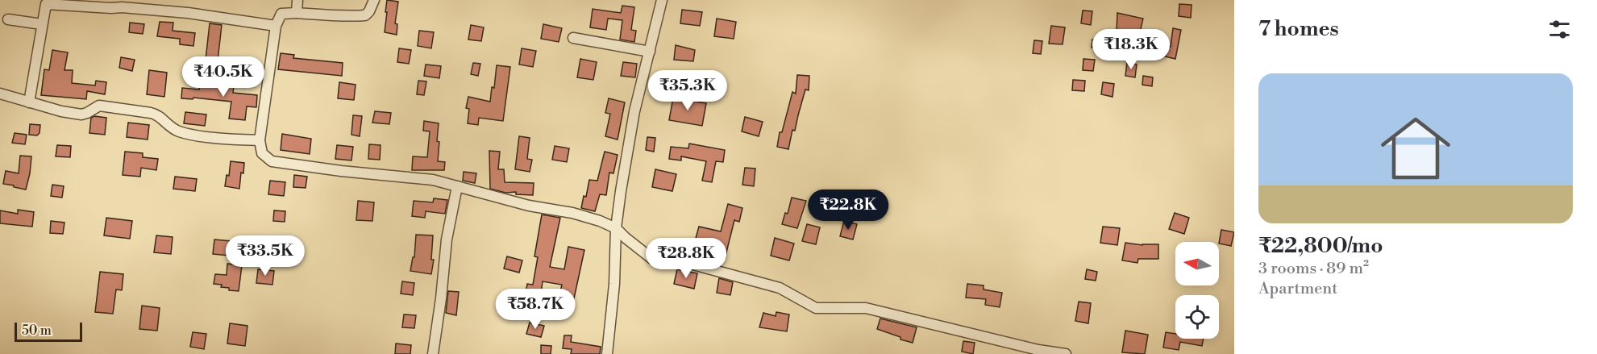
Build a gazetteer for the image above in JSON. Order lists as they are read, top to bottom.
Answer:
{
  "scale_bar": "50 m",
  "north": "left",
  "page": {
    "heading": "7 homes",
    "price": [
      "₹18.3K",
      "₹40.5K",
      "₹35.3K",
      "₹22.8K",
      "₹33.5K",
      "₹28.8K",
      "₹58.7K"
    ],
    "list": [
      {
        "name": "₹22,800/mo",
        "note": "3 rooms · 89 m² · Apartment"
      }
    ],
    "scale": "50 m"
  }
}
